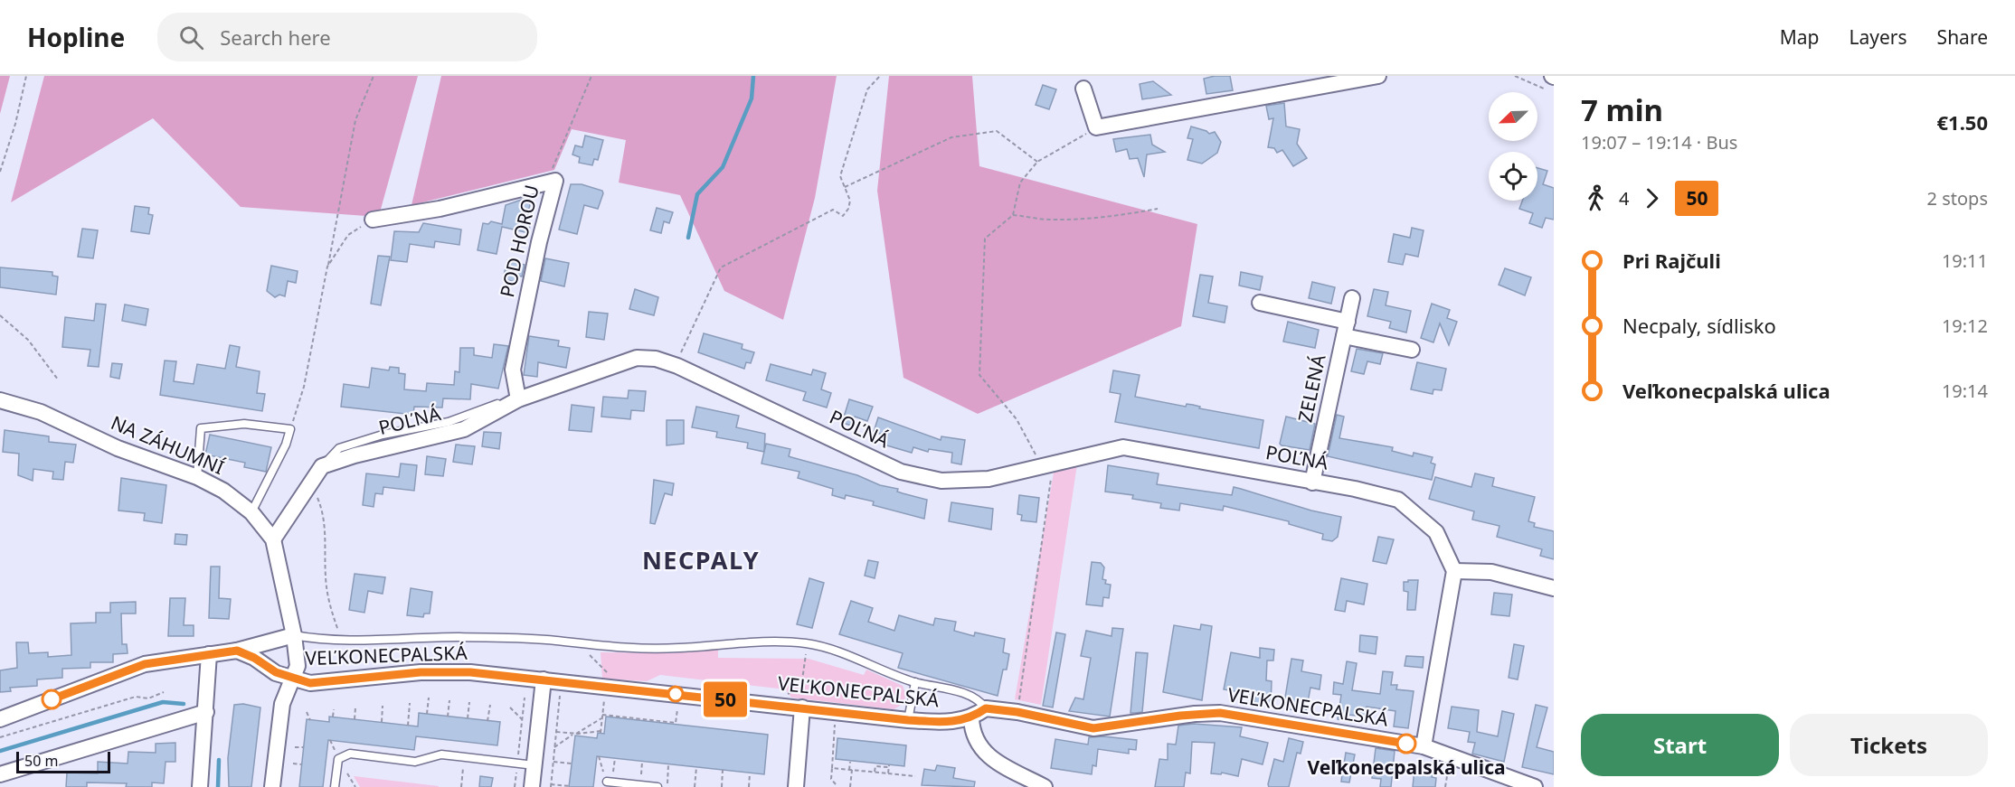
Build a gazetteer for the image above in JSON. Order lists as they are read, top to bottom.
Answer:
{
  "streets": {
    "street": [
      "POD HOROU",
      "ZELENÁ",
      "POĽNÁ",
      "NA ZÁHUMNÍ",
      "VEĽKONECPALSKÁ"
    ]
  },
  "crossings": [
    ["POD HOROU", "POĽNÁ"],
    ["ZELENÁ", "POĽNÁ"],
    ["POĽNÁ", "NA ZÁHUMNÍ"],
    ["NA ZÁHUMNÍ", "VEĽKONECPALSKÁ"]
  ],
  "districts": ["NECPALY"],
  "places": ["Veľkonecpalská ulica"],
  "lines": ["bus line 50"],
  "scale_bar": "50 m",
  "north": "bottom left",
  "page": {
    "header": "Hopline",
    "search": "Search here",
    "nav": ["Map", "Layers", "Share"],
    "on_map": "50",
    "heading": ["7 min", "19:07 – 19:14 · Bus", "€1.50"],
    "legs": ["4", "50", "2 stops"],
    "list": [
      {
        "name": "Pri Rajčuli",
        "value": "19:11"
      },
      {
        "name": "Necpaly, sídlisko",
        "value": "19:12"
      },
      {
        "name": "Veľkonecpalská ulica",
        "value": "19:14"
      }
    ],
    "buttons": ["Start", "Tickets"],
    "scale": "50 m"
  }
}
